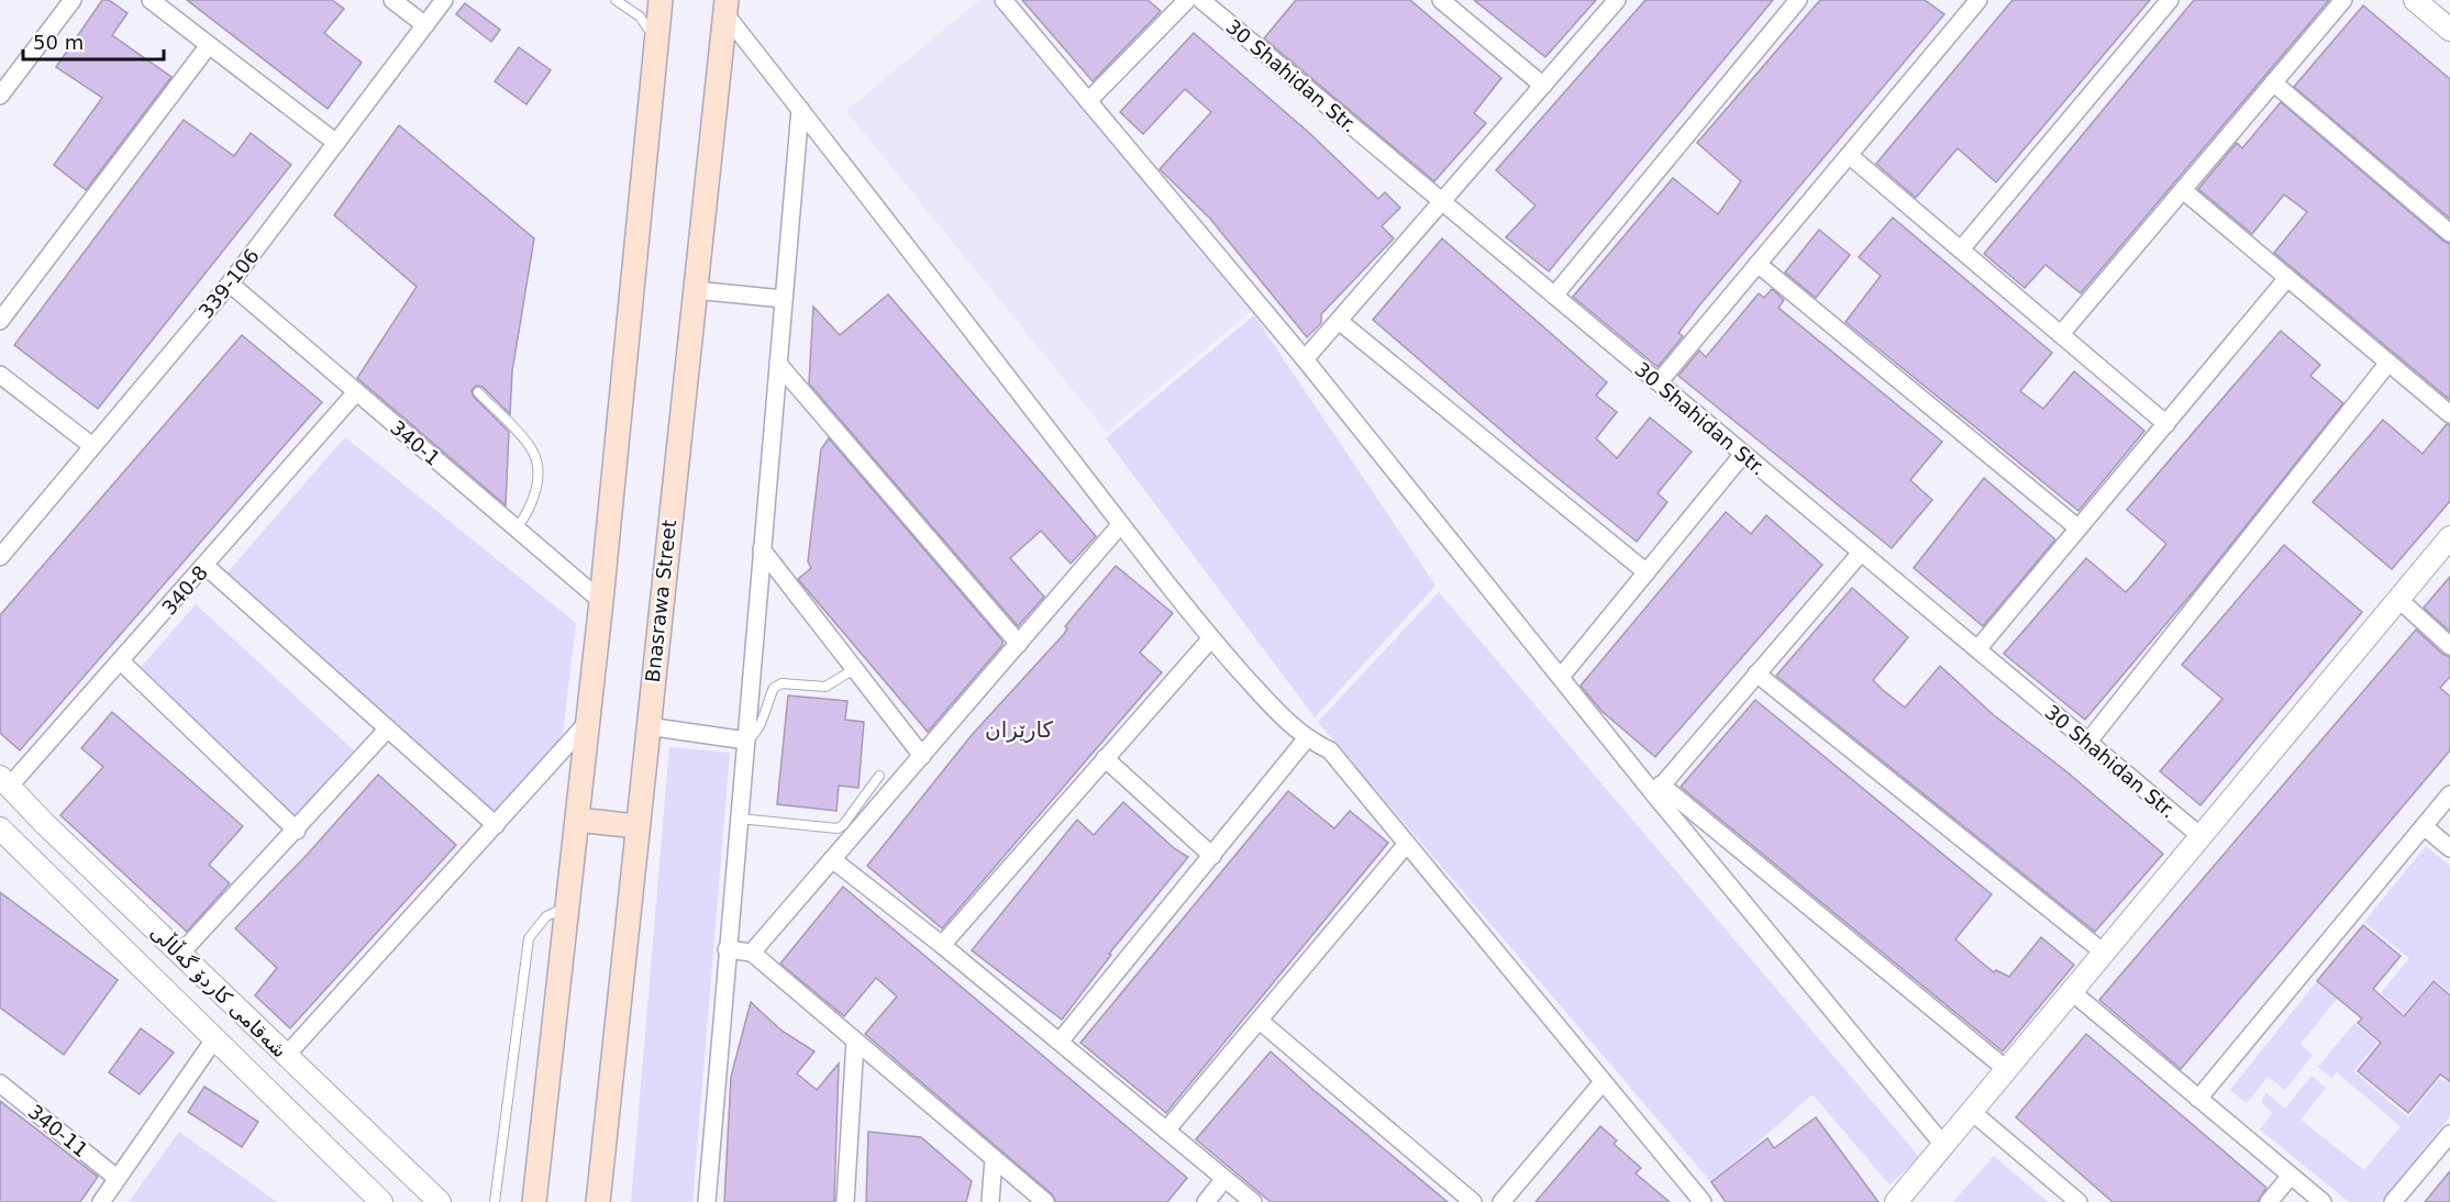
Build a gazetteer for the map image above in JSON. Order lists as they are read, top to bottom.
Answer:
{
  "streets": {
    "main road": ["Bnasrawa Street"],
    "street": [
      "30 Shahidan Str.",
      "339-106",
      "340-1",
      "340-8",
      "شەقامی کاردۆ گەڵاڵی",
      "340-11"
    ]
  },
  "crossings": [
    ["339-106", "340-1"],
    ["340-1", "340-8"],
    ["340-8", "شەقامی کاردۆ گەڵاڵی"]
  ],
  "districts": ["کارێزان"],
  "scale_bar": "50 m"
}
